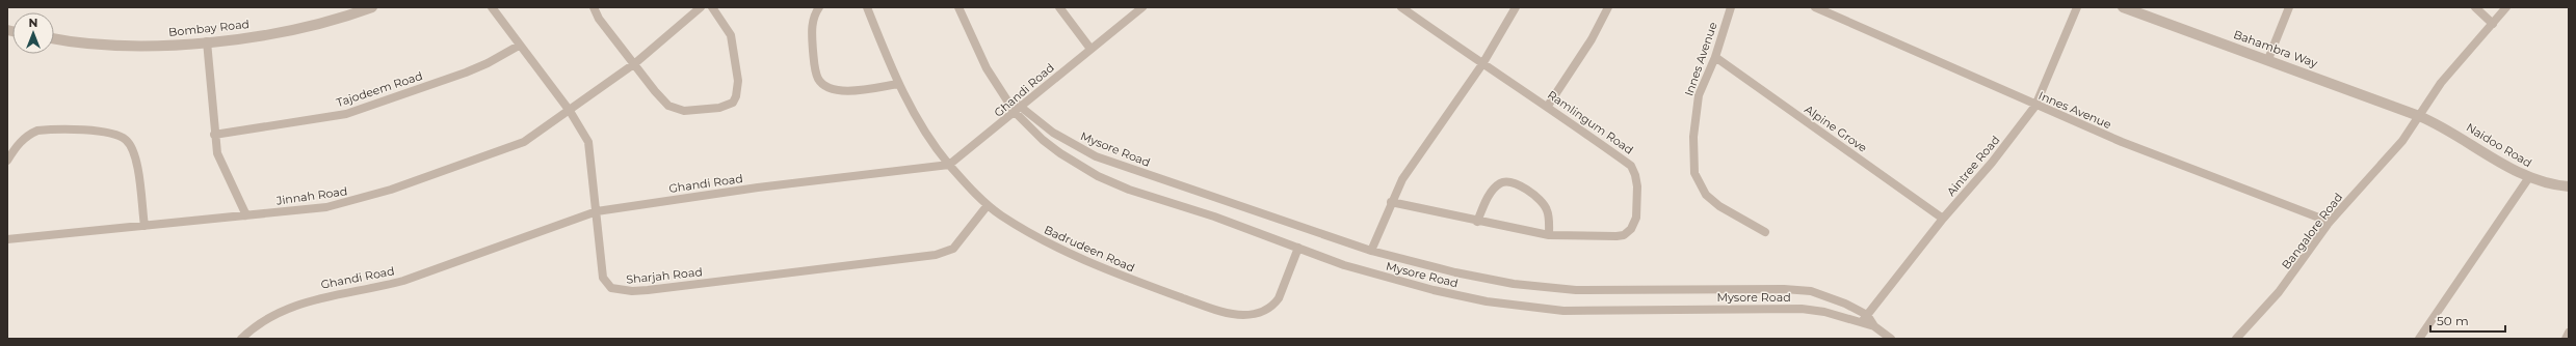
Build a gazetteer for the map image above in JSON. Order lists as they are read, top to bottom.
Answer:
{
  "streets": {
    "street": [
      "Bombay Road",
      "Bahambra Way",
      "Innes Avenue",
      "Tajodeem Road",
      "Ghandi Road",
      "Ramlingum Road",
      "Alpine Grove",
      "Naidoo Road",
      "Mysore Road",
      "Aintree Road",
      "Jinnah Road",
      "Bangalore Road",
      "Badrudeen Road",
      "Sharjah Road"
    ]
  },
  "crossings": [
    ["Bahambra Way", "Naidoo Road"],
    ["Bahambra Way", "Bangalore Road"],
    ["Innes Avenue", "Alpine Grove"],
    ["Innes Avenue", "Aintree Road"],
    ["Innes Avenue", "Bangalore Road"],
    ["Tajodeem Road", "Sharjah Road"],
    ["Ghandi Road", "Mysore Road"],
    ["Ghandi Road", "Badrudeen Road"],
    ["Ghandi Road", "Sharjah Road"],
    ["Alpine Grove", "Aintree Road"],
    ["Naidoo Road", "Bangalore Road"],
    ["Mysore Road", "Aintree Road"],
    ["Mysore Road", "Badrudeen Road"],
    ["Jinnah Road", "Sharjah Road"],
    ["Badrudeen Road", "Sharjah Road"]
  ],
  "scale_bar": "50 m",
  "north": "top"
}
